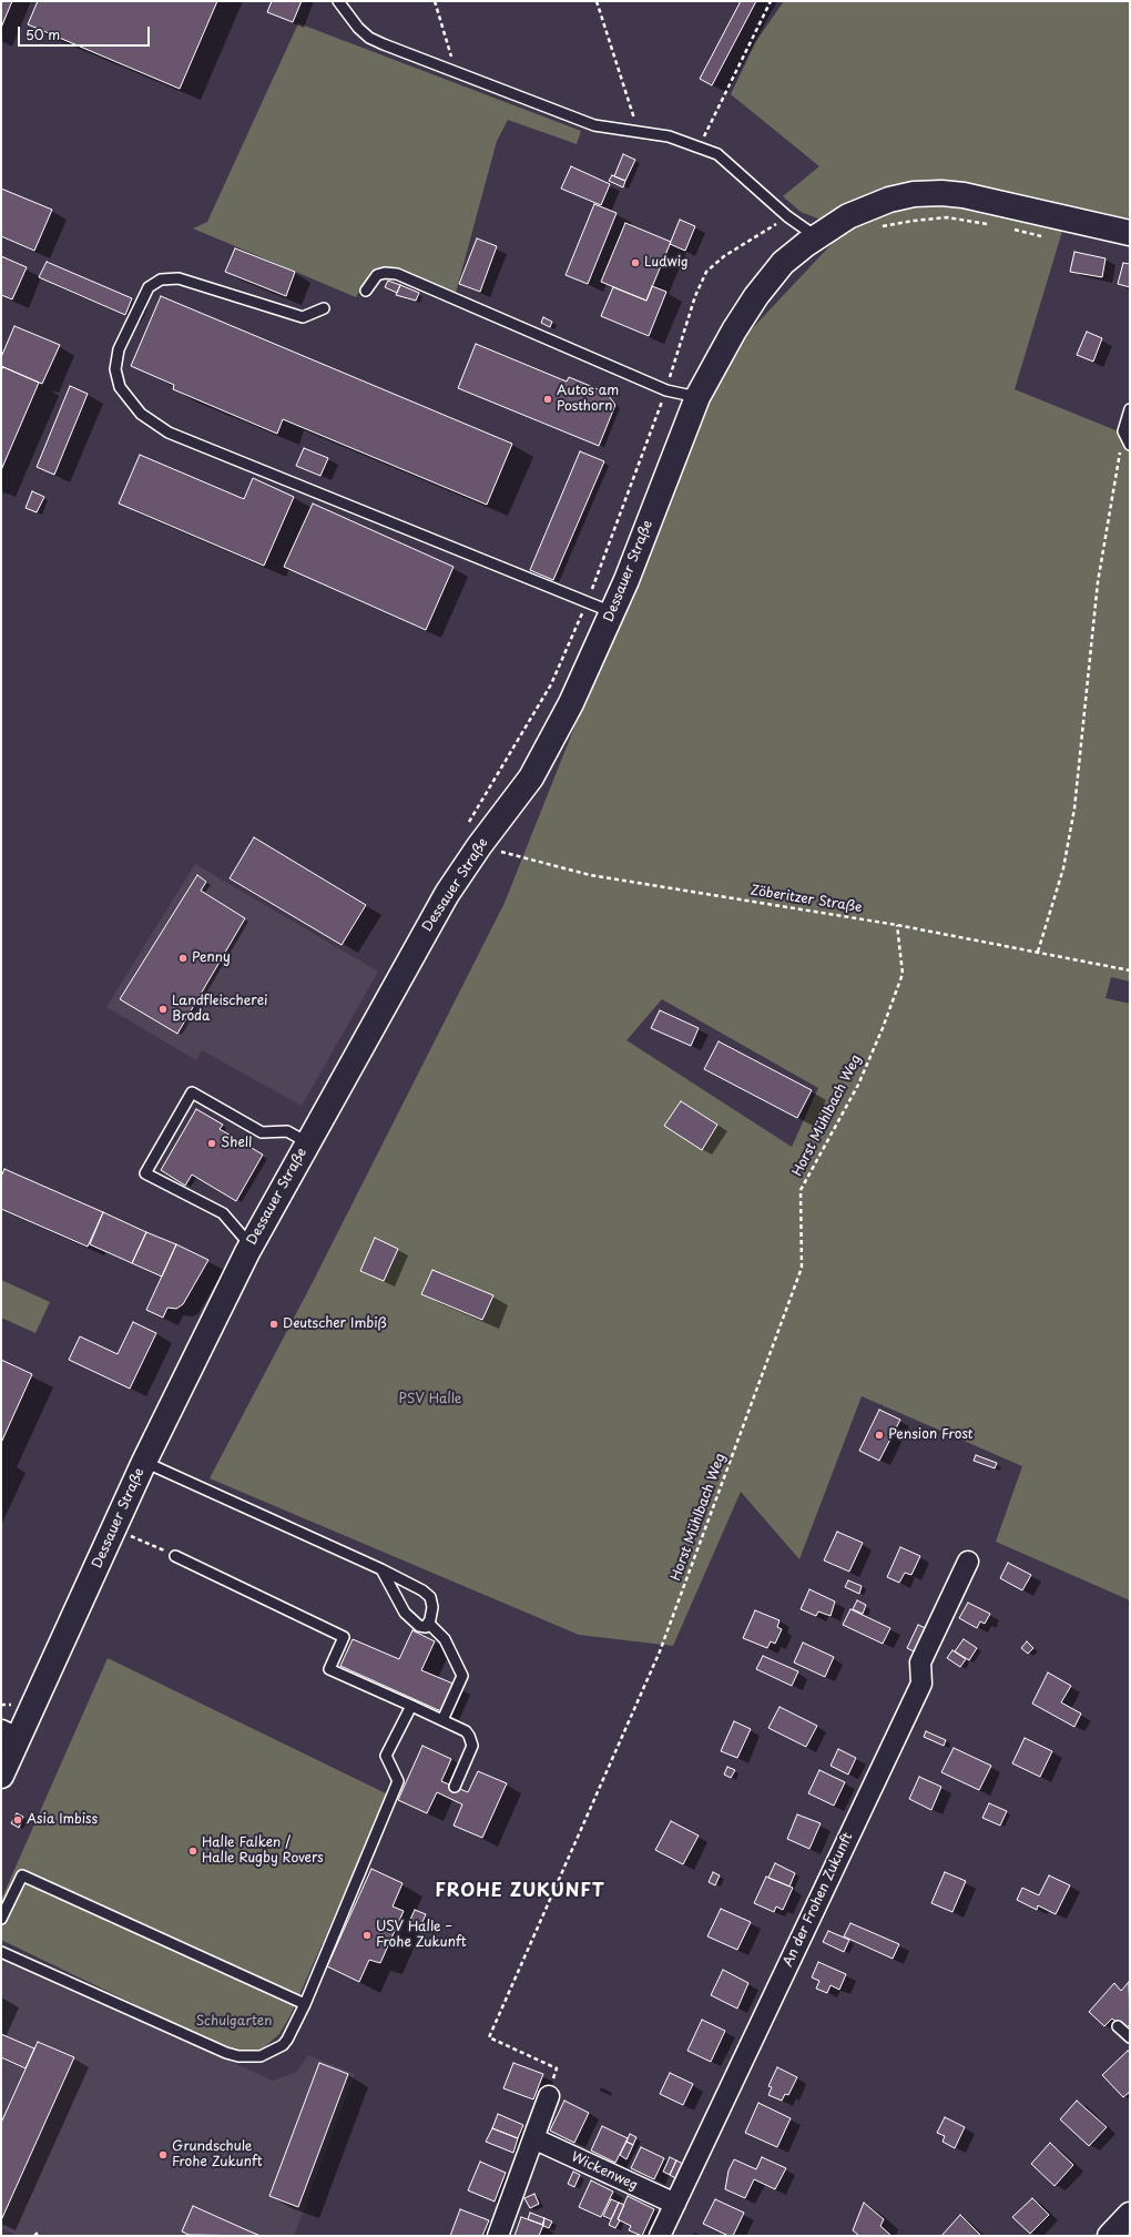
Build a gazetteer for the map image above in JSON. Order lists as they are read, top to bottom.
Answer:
{
  "streets": {
    "main road": ["Dessauer Straße"],
    "street": ["An der Frohen Zukunft", "Wickenweg"],
    "path": ["Zöberitzer Straße", "Horst Mühlbach Weg"]
  },
  "crossings": [
    ["Dessauer Straße", "Zöberitzer Straße"],
    ["Zöberitzer Straße", "Horst Mühlbach Weg"],
    ["An der Frohen Zukunft", "Wickenweg"]
  ],
  "districts": ["FROHE ZUKUNFT"],
  "parks": ["PSV Halle", "Schulgarten"],
  "places": [
    "Ludwig",
    "Autos am Posthorn",
    "Penny",
    "Landfleischerei Broda",
    "Shell",
    "Deutscher Imbiß",
    "Pension Frost",
    "Asia Imbiss",
    "Halle Falken / Halle Rugby Rovers",
    "USV Halle – Frohe Zukunft",
    "Grundschule Frohe Zukunft"
  ],
  "scale_bar": "50 m"
}
